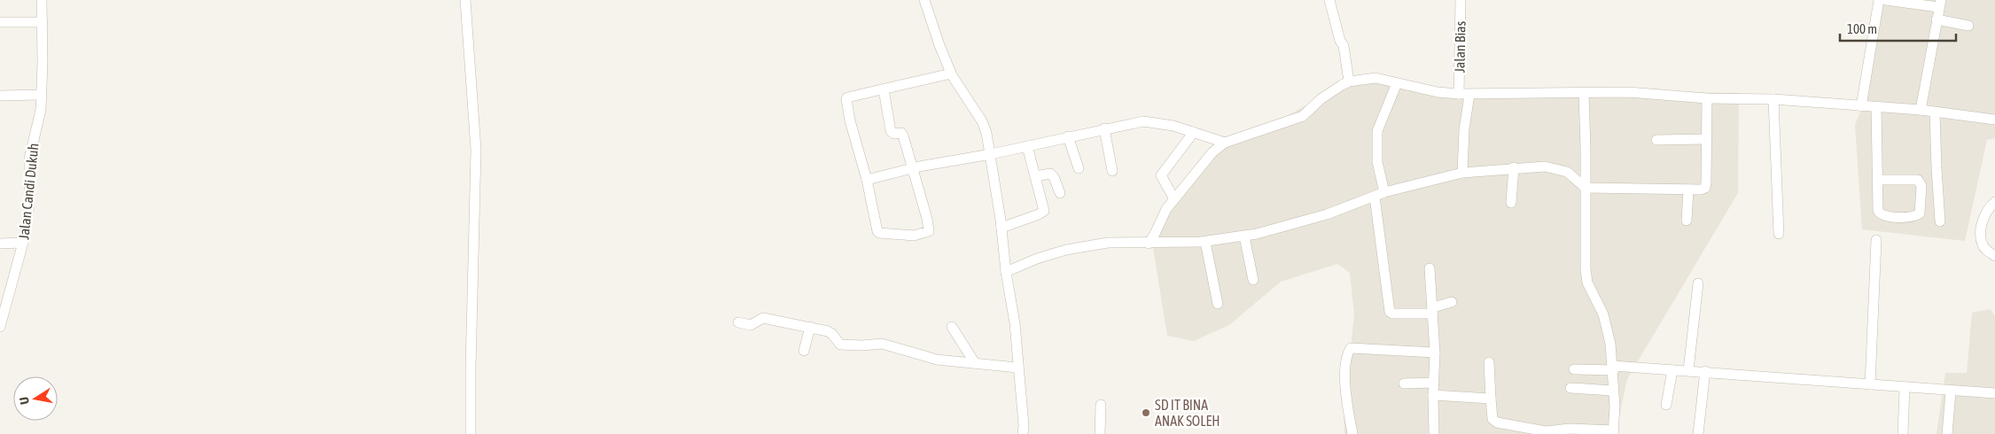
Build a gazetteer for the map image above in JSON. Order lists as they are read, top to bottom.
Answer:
{
  "streets": {
    "street": ["Jalan Bias", "Jalan Candi Dukuh"]
  },
  "places": ["SD IT BINA ANAK SOLEH"],
  "scale_bar": "100 m",
  "north": "left"
}
